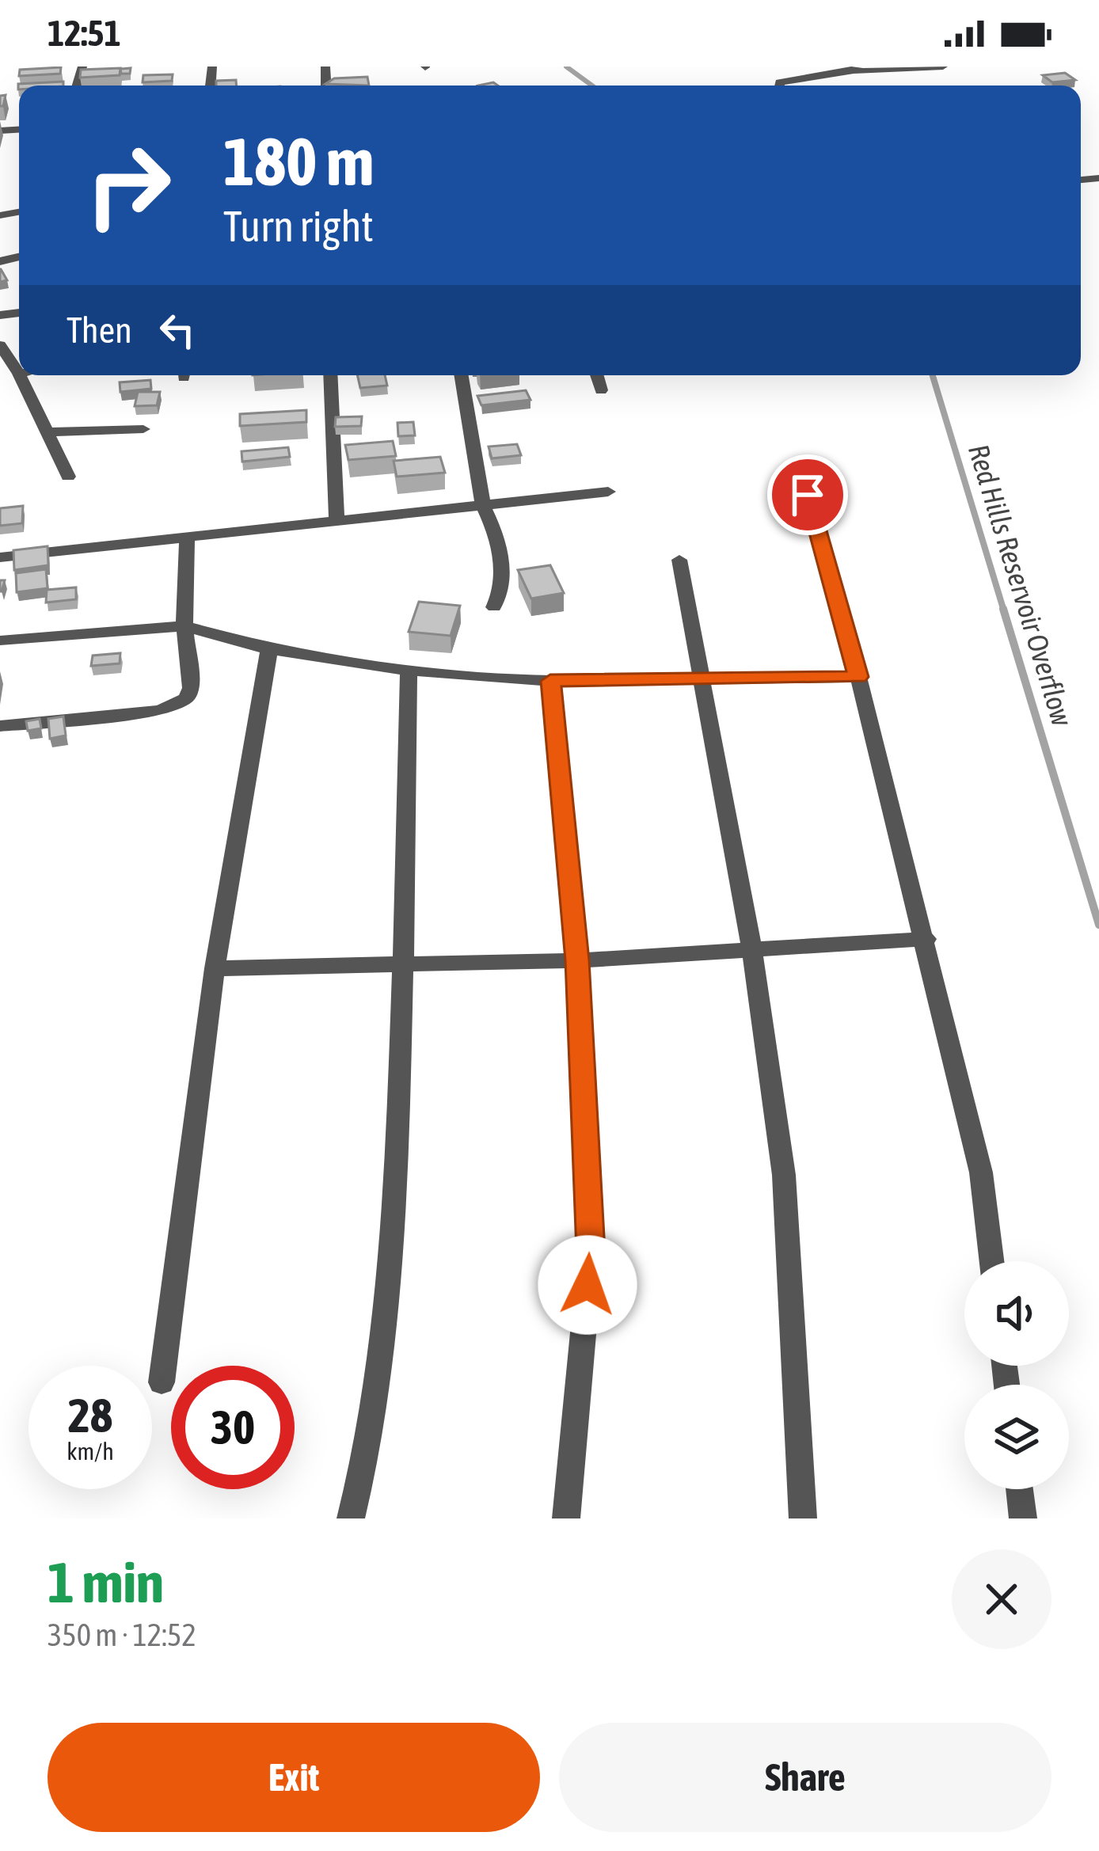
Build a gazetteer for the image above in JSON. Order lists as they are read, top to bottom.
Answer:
{
  "water": ["Red Hills Reservoir Overflow"],
  "page": {
    "status": "12:51",
    "turn": ["180 m", "Turn right"],
    "then": "Then",
    "speed": "28 km/h",
    "limit": "30",
    "heading": ["1 min", "350 m · 12:52"],
    "buttons": ["Exit", "Share"]
  }
}
